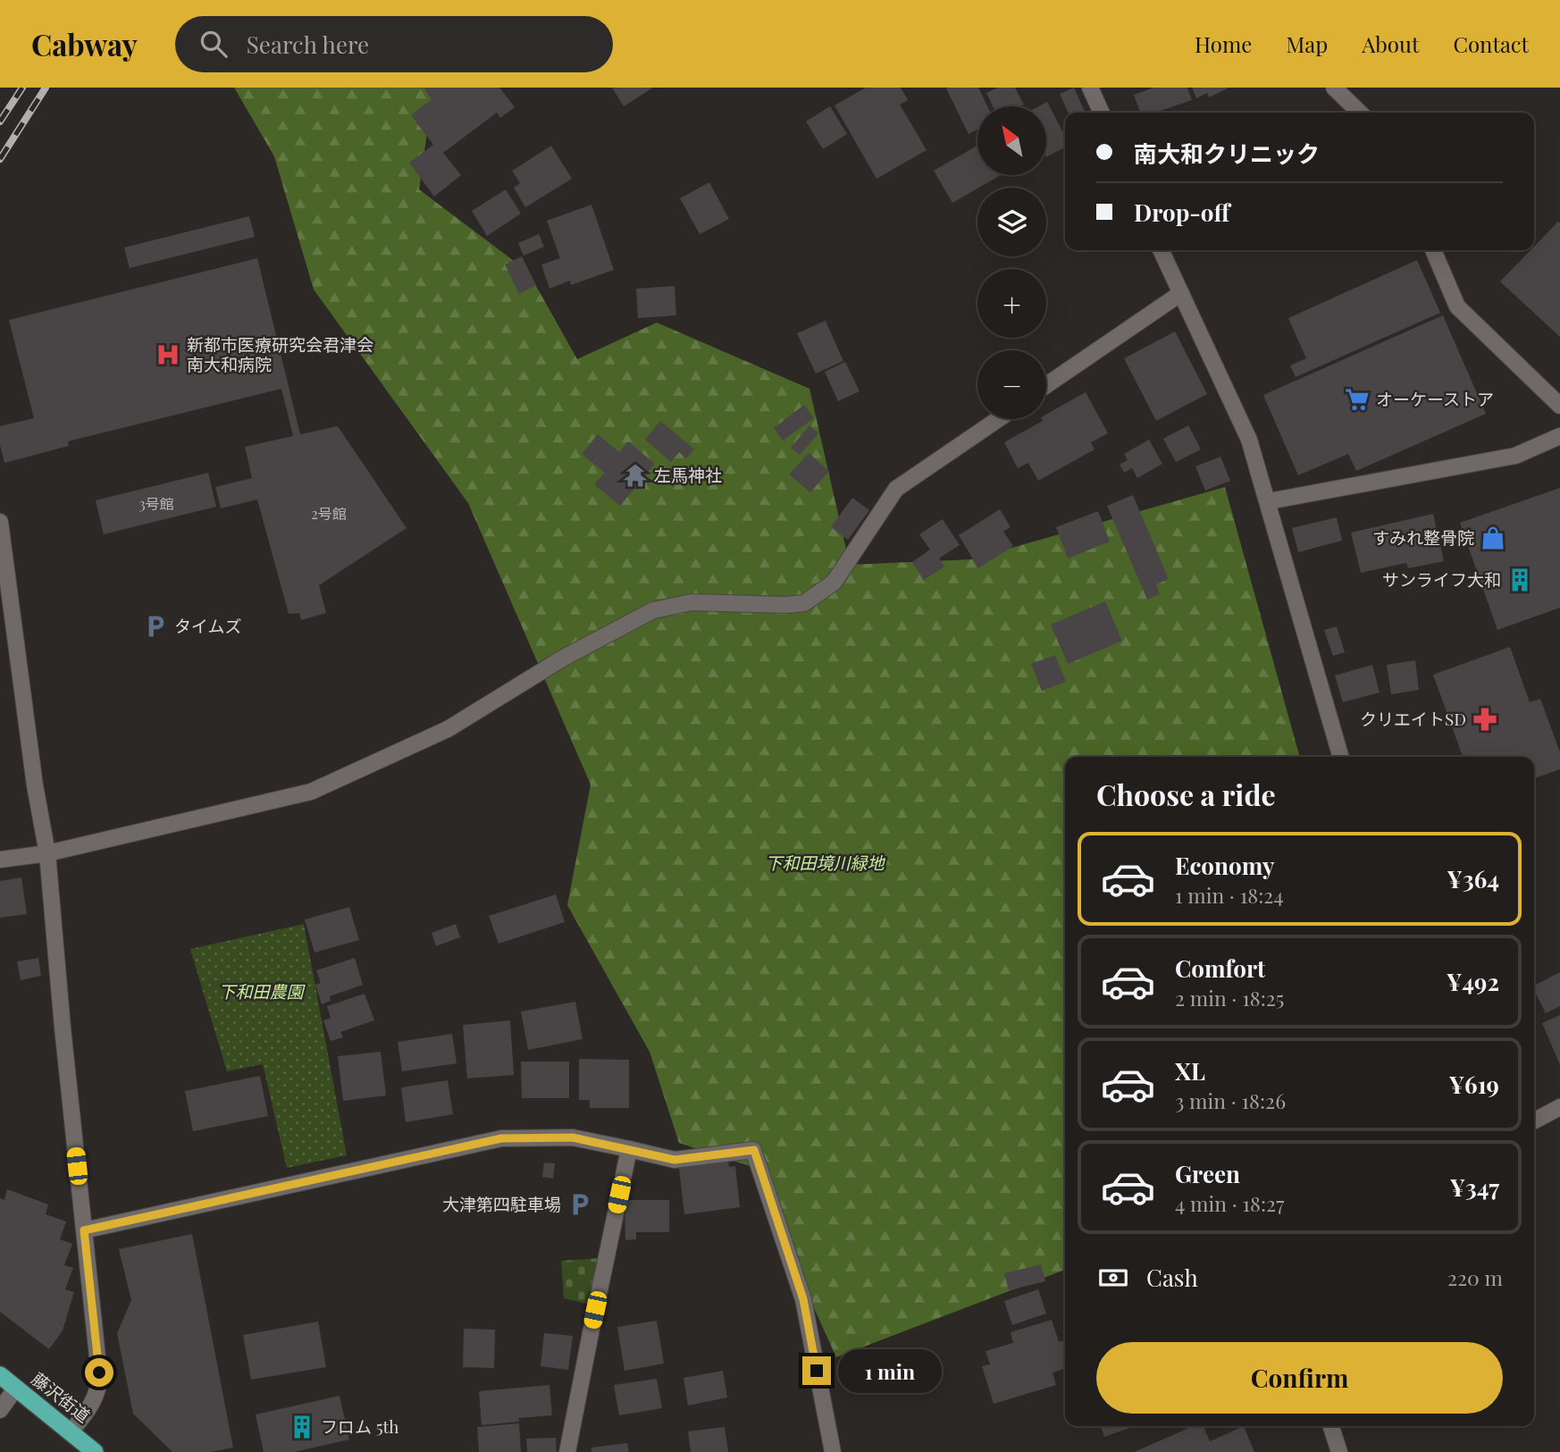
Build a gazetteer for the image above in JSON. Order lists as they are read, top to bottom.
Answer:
{
  "streets": {
    "highway": ["藤沢街道"]
  },
  "parks": ["下和田境川緑地", "下和田農園"],
  "places": {
    "hospital": ["新都市医療研究会君津会 南大和病院"],
    "supermarket": ["オーケーストア"],
    "temple": ["左馬神社"],
    "shop": ["すみれ整骨院"],
    "building": ["サンライフ大和", "フロム 5th"],
    "parking": ["タイムズ", "大津第四駐車場"],
    "pharmacy": ["クリエイトSD"]
  },
  "house_numbers": ["3号館", "2号館"],
  "north": "top left",
  "page": {
    "header": "Cabway",
    "search": "Search here",
    "nav": [
      "Home",
      "Map",
      "About",
      "Contact"
    ],
    "map_buttons": ["+", "−"],
    "banner": ["南大和クリニック", "Drop-off"],
    "heading": "Choose a ride",
    "list": [
      {
        "name": "Economy",
        "note": "1 min · 18:24",
        "value": "¥364"
      },
      {
        "name": "Comfort",
        "note": "2 min · 18:25",
        "value": "¥492"
      },
      {
        "name": "XL",
        "note": "3 min · 18:26",
        "value": "¥619"
      },
      {
        "name": "Green",
        "note": "4 min · 18:27",
        "value": "¥347"
      }
    ],
    "pay": ["Cash", "220 m"],
    "buttons": "Confirm",
    "bubble": "1 min"
  }
}
